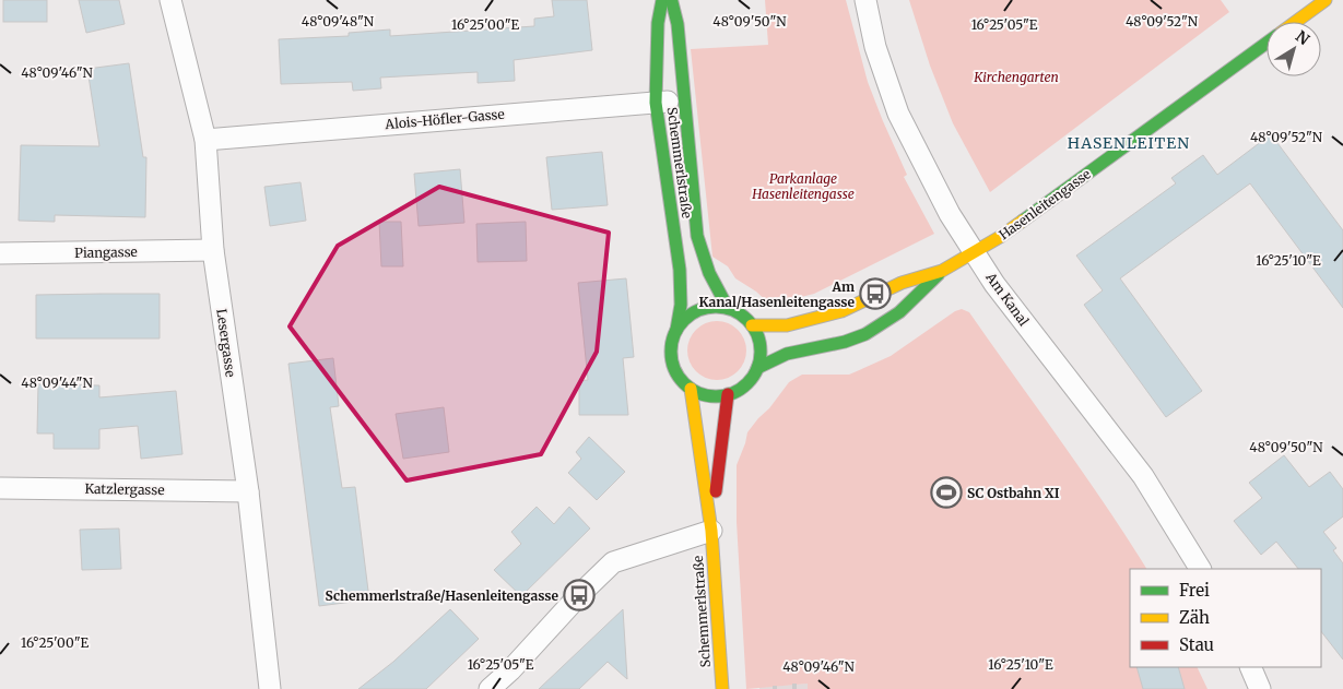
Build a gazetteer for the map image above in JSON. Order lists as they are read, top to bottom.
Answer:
{
  "streets": {
    "main road": ["Schemmerlstraße", "Hasenleitengasse"],
    "street": [
      "Alois-Höfler-Gasse",
      "Piangasse",
      "Am Kanal",
      "Lesergasse",
      "Katzlergasse"
    ]
  },
  "crossings": [
    ["Alois-Höfler-Gasse", "Schemmerlstraße"],
    ["Alois-Höfler-Gasse", "Lesergasse"],
    ["Schemmerlstraße", "Hasenleitengasse"],
    ["Hasenleitengasse", "Am Kanal"],
    ["Piangasse", "Lesergasse"],
    ["Lesergasse", "Katzlergasse"]
  ],
  "districts": ["HASENLEITEN"],
  "parks": ["Kirchengarten", "Parkanlage Hasenleitengasse"],
  "places": {
    "bus stop": ["Am Kanal/Hasenleitengasse", "Schemmerlstraße/Hasenleitengasse"],
    "sports": ["SC Ostbahn XI"]
  },
  "legend": ["Frei", "Zäh", "Stau"],
  "north": "top right",
  "coordinates": [
    "48°09'50\"N",
    "48°09'48\"N",
    "48°09'52\"N",
    "16°25'00\"E",
    "16°25'05\"E",
    "48°09'46\"N",
    "16°25'10\"E",
    "48°09'44\"N"
  ]
}
